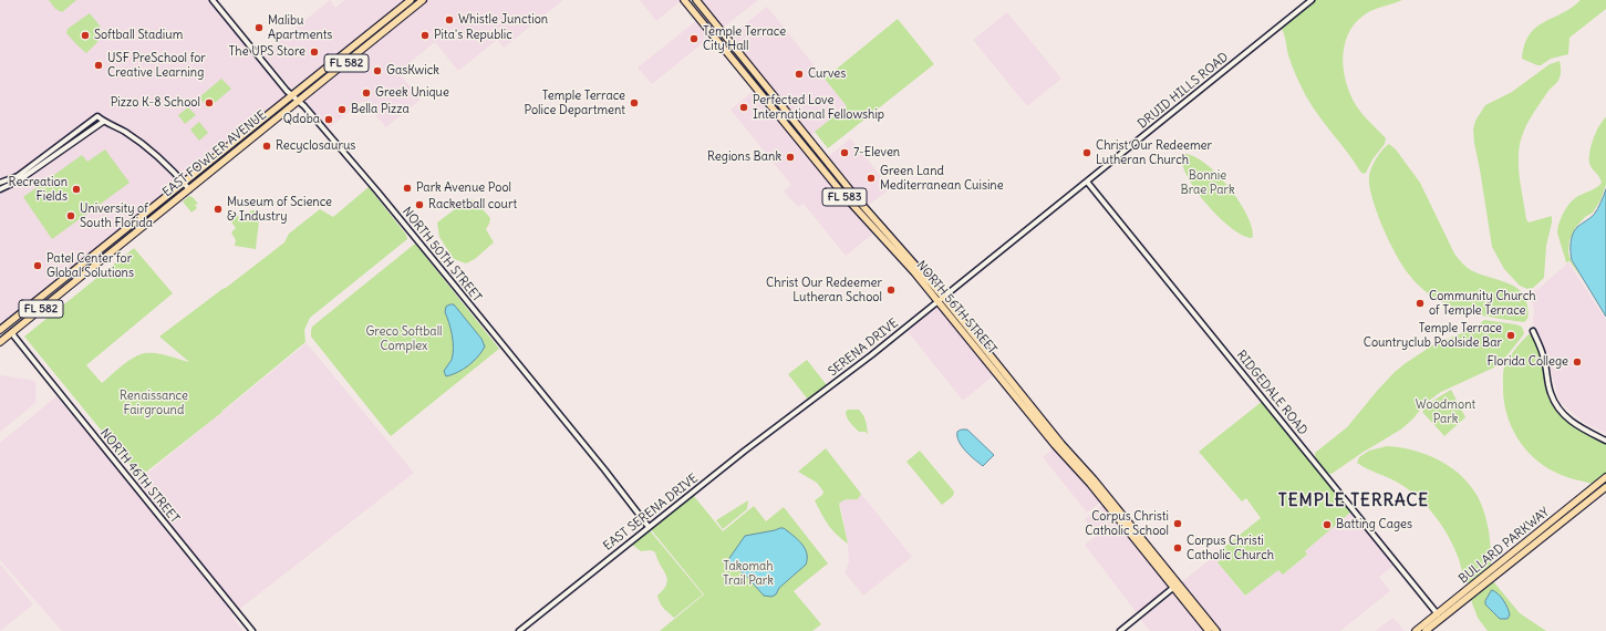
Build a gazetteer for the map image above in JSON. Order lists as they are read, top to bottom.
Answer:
{
  "streets": {
    "main road": [
      "FL 582",
      "EAST FOWLER AVENUE",
      "FL 583",
      "NORTH 56TH STREET",
      "BULLARD PARKWAY"
    ],
    "street": [
      "DRUID HILLS ROAD",
      "NORTH 50TH STREET",
      "SERENA DRIVE",
      "RIDGEDALE ROAD",
      "NORTH 46TH STREET",
      "EAST SERENA DRIVE"
    ]
  },
  "crossings": [
    ["DRUID HILLS ROAD", "NORTH 56TH STREET"],
    ["DRUID HILLS ROAD", "SERENA DRIVE"],
    ["DRUID HILLS ROAD", "RIDGEDALE ROAD"],
    ["EAST FOWLER AVENUE", "NORTH 50TH STREET"],
    ["EAST FOWLER AVENUE", "NORTH 46TH STREET"],
    ["NORTH 50TH STREET", "EAST SERENA DRIVE"],
    ["NORTH 56TH STREET", "SERENA DRIVE"],
    ["SERENA DRIVE", "EAST SERENA DRIVE"],
    ["RIDGEDALE ROAD", "BULLARD PARKWAY"]
  ],
  "districts": ["TEMPLE TERRACE"],
  "parks": [
    "Bonnie Brae Park",
    "Greco Softball Complex",
    "Renaissance Fairground",
    "Woodmont Park",
    "Takomah Trail Park"
  ],
  "places": [
    "Whistle Junction",
    "Malibu Apartments",
    "Softball Stadium",
    "Pita's Republic",
    "Temple Terrace City Hall",
    "The UPS Store",
    "USF PreSchool for Creative Learning",
    "GasKwick",
    "Curves",
    "Greek Unique",
    "Pizzo K-8 School",
    "Temple Terrace Police Department",
    "Perfected Love International Fellowship",
    "Bella Pizza",
    "Qdoba",
    "Recyclosaurus",
    "7-Eleven",
    "Christ Our Redeemer Lutheran Church",
    "Regions Bank",
    "Green Land Mediterranean Cuisine",
    "Park Avenue Pool",
    "Recreation Fields",
    "Racketball court",
    "Museum of Science & Industry",
    "University of South Florida",
    "Patel Center for Global Solutions",
    "Christ Our Redeemer Lutheran School",
    "Community Church of Temple Terrace",
    "Temple Terrace Countryclub Poolside Bar",
    "Florida College",
    "Corpus Christi Catholic School",
    "Batting Cages",
    "Corpus Christi Catholic Church"
  ]
}
